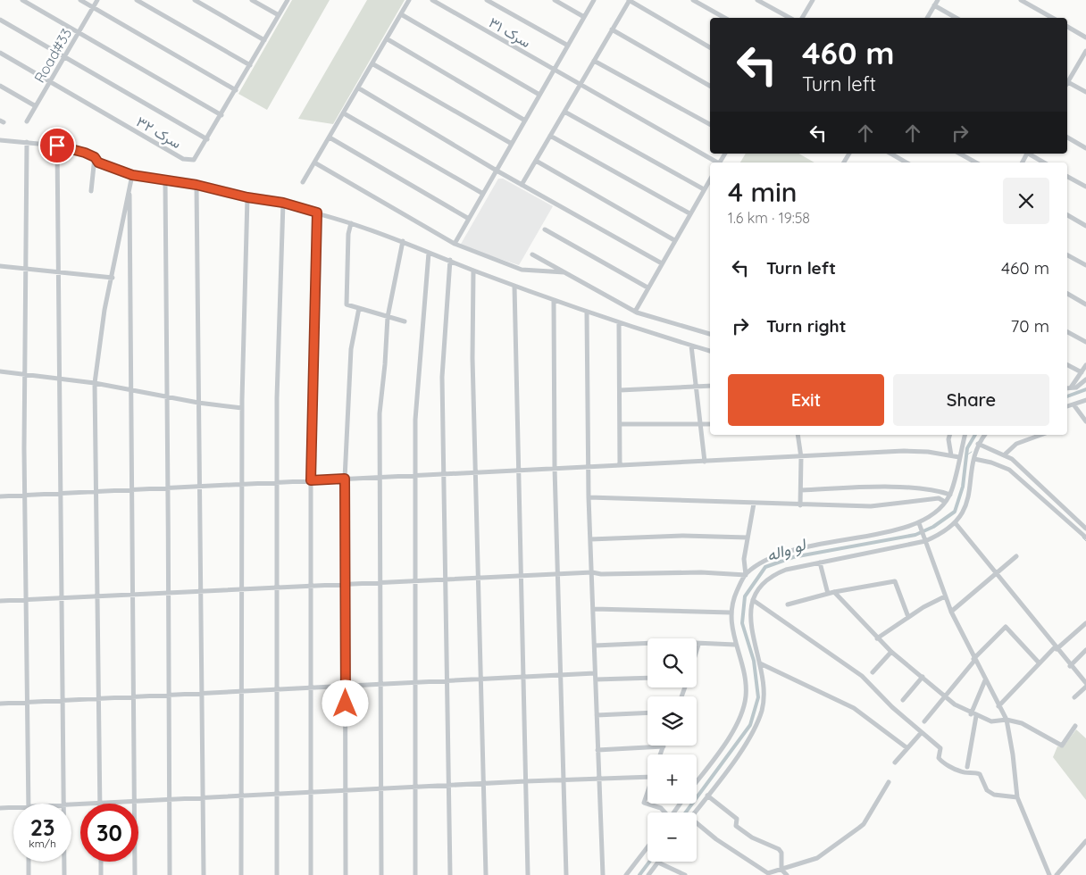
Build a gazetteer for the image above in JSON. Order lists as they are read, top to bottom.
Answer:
{
  "streets": {
    "street": ["سرک ۳۱", "Road#33", "سرک ۳۲"]
  },
  "crossings": [
    ["Road#33", "سرک ۳۲"]
  ],
  "water": ["لو واله"],
  "page": {
    "turn": ["460 m", "Turn left"],
    "heading": ["4 min", "1.6 km · 19:58"],
    "list": [
      {
        "name": "Turn left",
        "value": "460 m"
      },
      {
        "name": "Turn right",
        "value": "70 m"
      }
    ],
    "buttons": ["Exit", "Share"],
    "map_buttons": ["+", "−"],
    "speed": "23 km/h",
    "limit": "30"
  }
}
